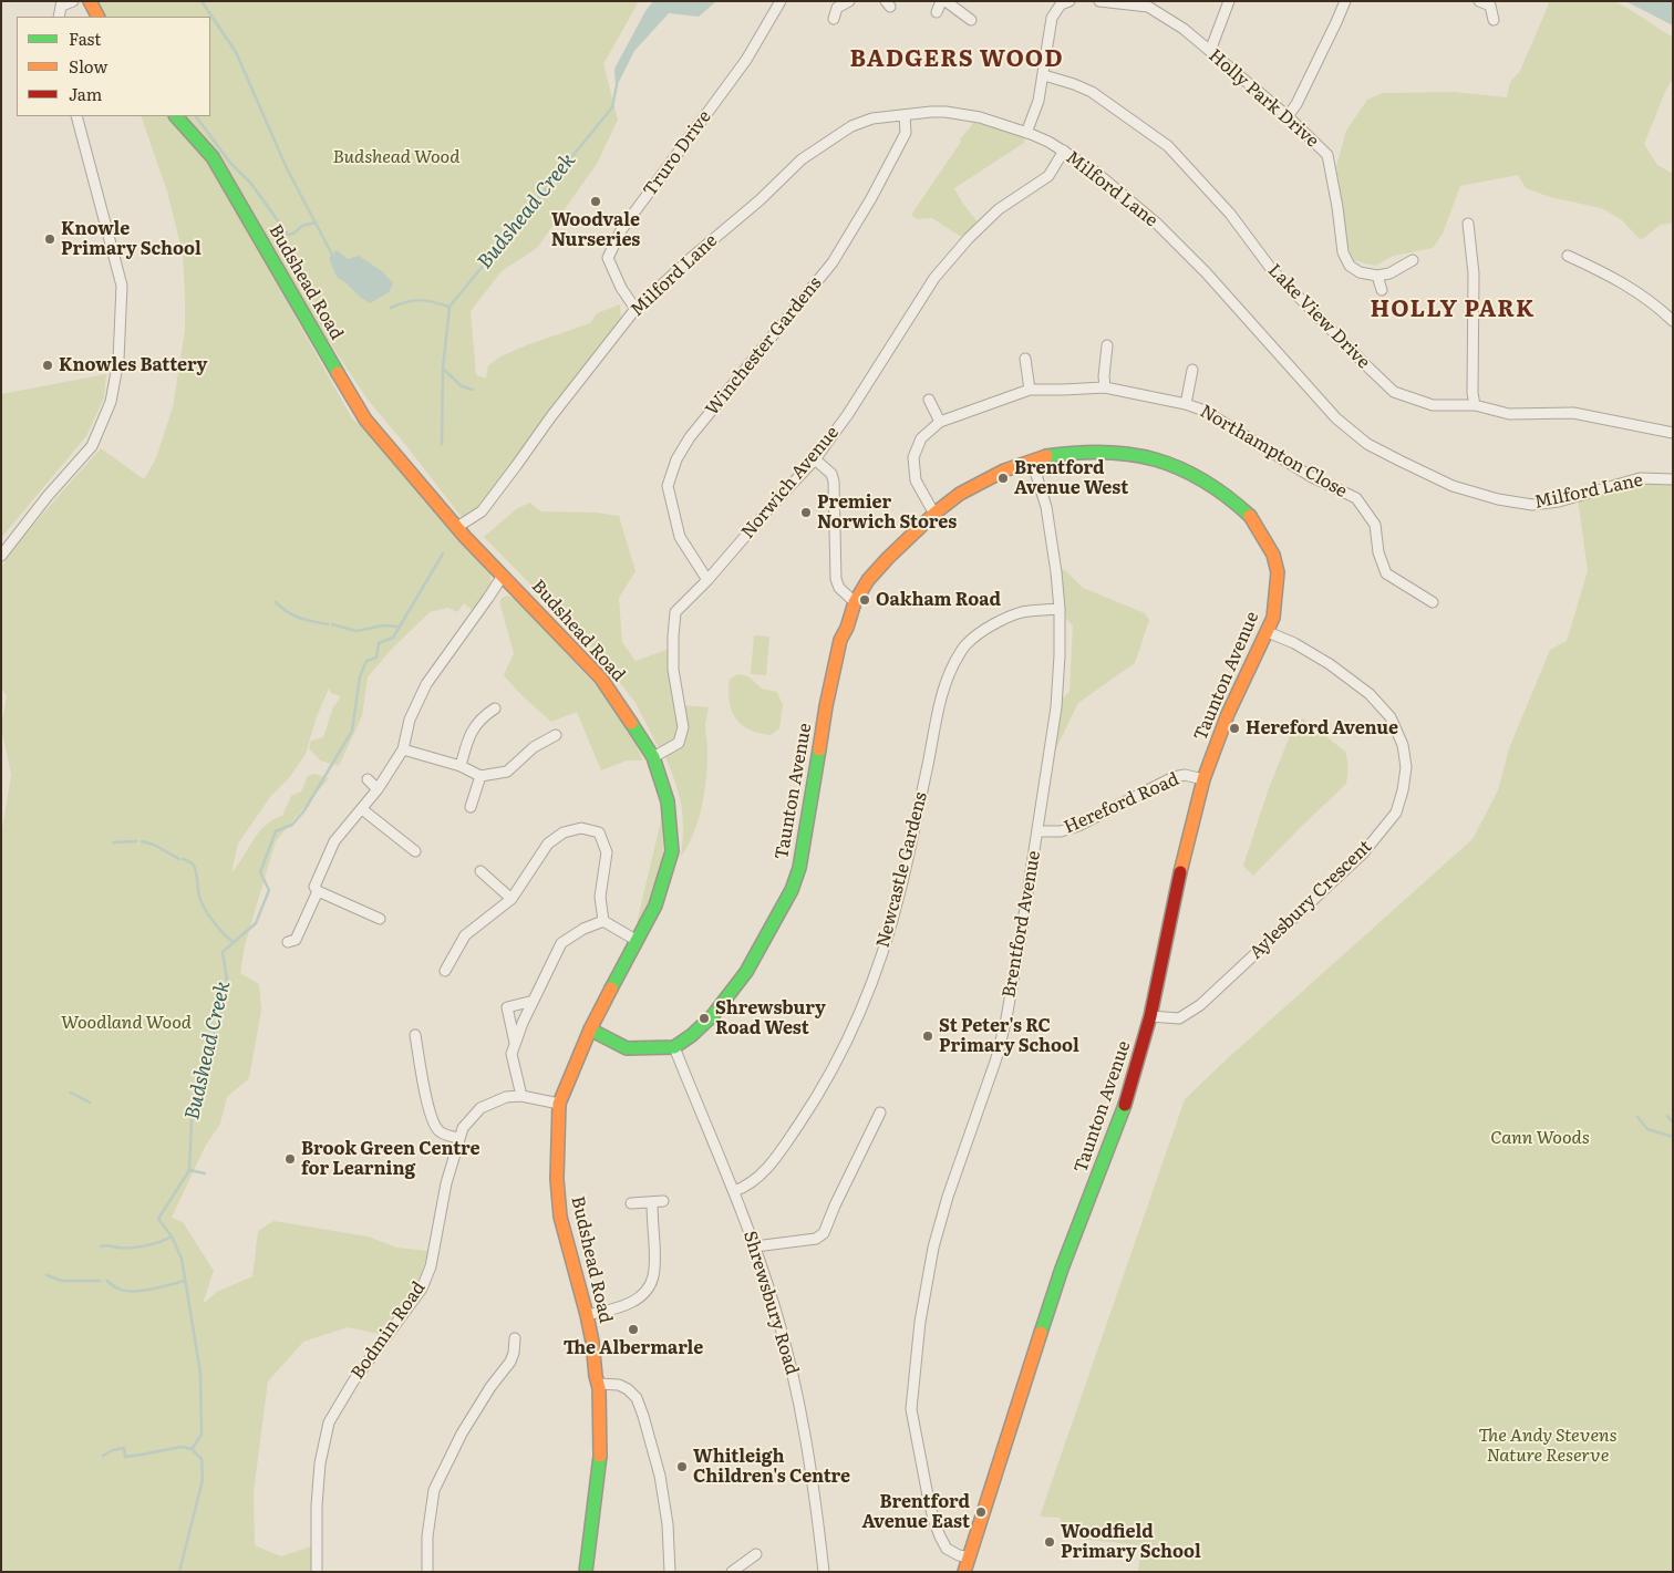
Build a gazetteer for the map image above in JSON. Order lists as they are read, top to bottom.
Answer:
{
  "streets": {
    "street": [
      "Holly Park Drive",
      "Truro Drive",
      "Milford Lane",
      "Budshead Road",
      "Lake View Drive",
      "Winchester Gardens",
      "Northampton Close",
      "Norwich Avenue",
      "Taunton Avenue",
      "Hereford Road",
      "Newcastle Gardens",
      "Aylesbury Crescent",
      "Brentford Avenue",
      "Shrewsbury Road",
      "Bodmin Road"
    ]
  },
  "crossings": [
    ["Truro Drive", "Milford Lane"],
    ["Milford Lane", "Budshead Road"],
    ["Milford Lane", "Winchester Gardens"],
    ["Milford Lane", "Norwich Avenue"],
    ["Budshead Road", "Norwich Avenue"],
    ["Budshead Road", "Bodmin Road"],
    ["Winchester Gardens", "Norwich Avenue"],
    ["Northampton Close", "Taunton Avenue"],
    ["Taunton Avenue", "Hereford Road"],
    ["Taunton Avenue", "Aylesbury Crescent"],
    ["Taunton Avenue", "Brentford Avenue"],
    ["Taunton Avenue", "Shrewsbury Road"],
    ["Hereford Road", "Brentford Avenue"],
    ["Newcastle Gardens", "Brentford Avenue"],
    ["Newcastle Gardens", "Shrewsbury Road"]
  ],
  "districts": ["BADGERS WOOD", "HOLLY PARK"],
  "water": ["Budshead Creek"],
  "parks": [
    "Budshead Wood",
    "Woodland Wood",
    "Cann Woods",
    "The Andy Stevens Nature Reserve"
  ],
  "places": [
    "Woodvale Nurseries",
    "Knowle Primary School",
    "Knowles Battery",
    "Brentford Avenue West",
    "Premier Norwich Stores",
    "Oakham Road",
    "Hereford Avenue",
    "Shrewsbury Road West",
    "St Peter's RC Primary School",
    "Brook Green Centre for Learning",
    "The Albermarle",
    "Whitleigh Children's Centre",
    "Brentford Avenue East",
    "Woodfield Primary School"
  ],
  "legend": ["Fast", "Slow", "Jam"]
}
